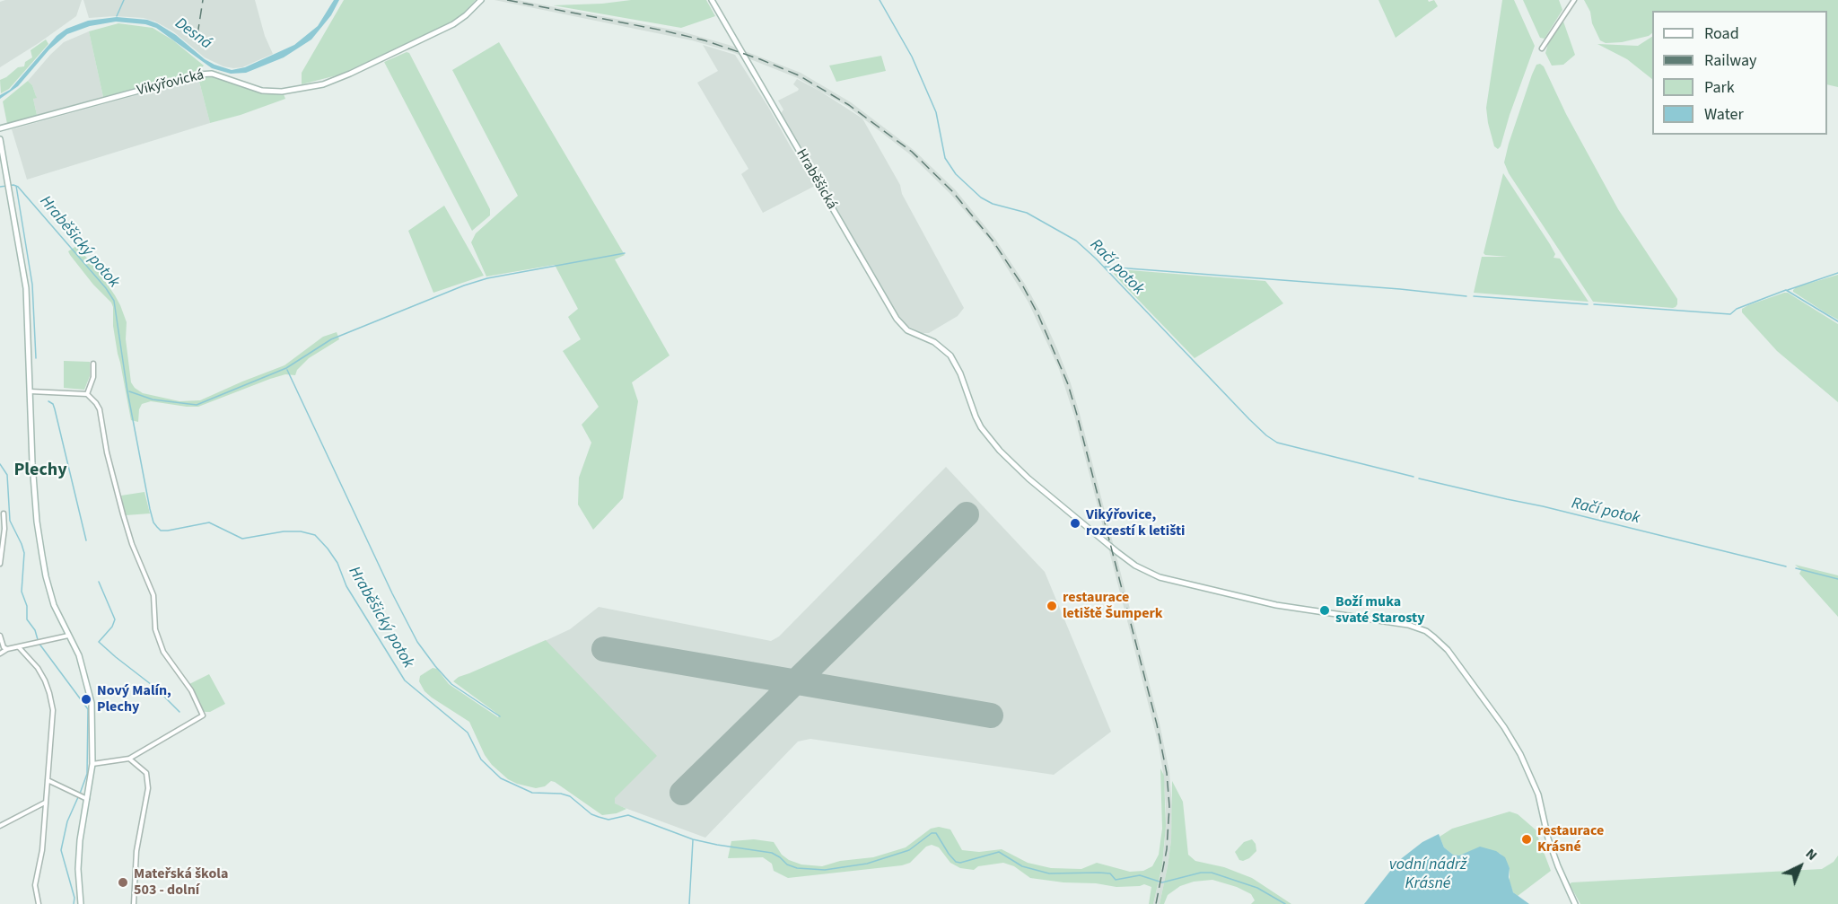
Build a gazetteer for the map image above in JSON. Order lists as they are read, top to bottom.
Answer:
{
  "streets": {
    "street": ["Vikýřovická", "Hraběšická"]
  },
  "districts": ["Plechy"],
  "water": [
    "Desná",
    "Hraběšický potok",
    "Račí potok",
    "vodní nádrž Krásné"
  ],
  "places": [
    "Vikýřovice, rozcestí k letišti",
    "restaurace letiště Šumperk",
    "Boží muka svaté Starosty",
    "Nový Malín, Plechy",
    "restaurace Krásné",
    "Mateřská škola 503 - dolní"
  ],
  "legend": [
    "Road",
    "Railway",
    "Park",
    "Water"
  ],
  "north": "top right"
}
